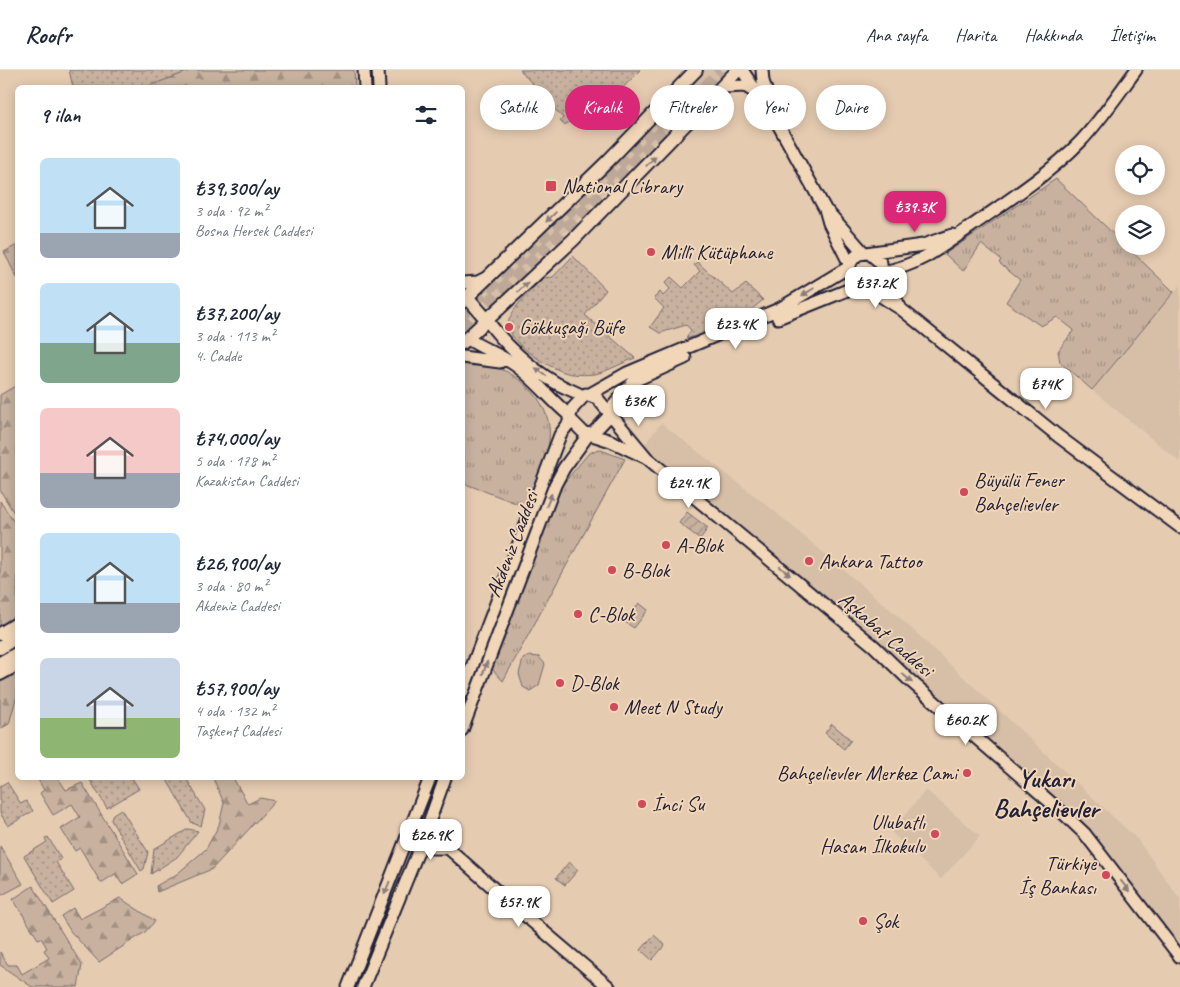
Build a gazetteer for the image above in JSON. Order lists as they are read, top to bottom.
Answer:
{
  "streets": {
    "main road": ["Akdeniz Caddesi", "Aşkabat Caddesi"]
  },
  "one_way": ["Aşkabat Caddesi"],
  "districts": ["Yukarı Bahçelievler"],
  "places": {
    "transit": ["National Library"],
    "other": [
      "Millî Kütüphane",
      "Gökkuşağı Büfe",
      "Büyülü Fener Bahçelievler",
      "A-Blok",
      "Ankara Tattoo",
      "B-Blok",
      "C-Blok",
      "D-Blok",
      "Meet N Study",
      "Bahçelievler Merkez Cami",
      "İnci Su",
      "Ulubatlı Hasan İlkokulu",
      "Türkiye İş Bankası",
      "Şok"
    ]
  },
  "page": {
    "header": "Roofr",
    "nav": [
      "Ana sayfa",
      "Harita",
      "Hakkında",
      "İletişim"
    ],
    "chip": [
      "Satılık",
      "Kiralık",
      "Filtreler",
      "Yeni",
      "Daire"
    ],
    "heading": "9 ilan",
    "list": [
      {
        "name": "₺39,300/ay",
        "note": "3 oda · 92 m² · Bosna Hersek Caddesi"
      },
      {
        "name": "₺37,200/ay",
        "note": "3 oda · 113 m² · 4. Cadde"
      },
      {
        "name": "₺74,000/ay",
        "note": "5 oda · 178 m² · Kazakistan Caddesi"
      },
      {
        "name": "₺26,900/ay",
        "note": "3 oda · 80 m² · Akdeniz Caddesi"
      },
      {
        "name": "₺57,900/ay",
        "note": "4 oda · 132 m² · Taşkent Caddesi"
      }
    ],
    "price": [
      "₺39.3K",
      "₺37.2K",
      "₺23.4K",
      "₺74K",
      "₺36K",
      "₺24.1K",
      "₺60.2K",
      "₺26.9K",
      "₺57.9K"
    ]
  }
}
